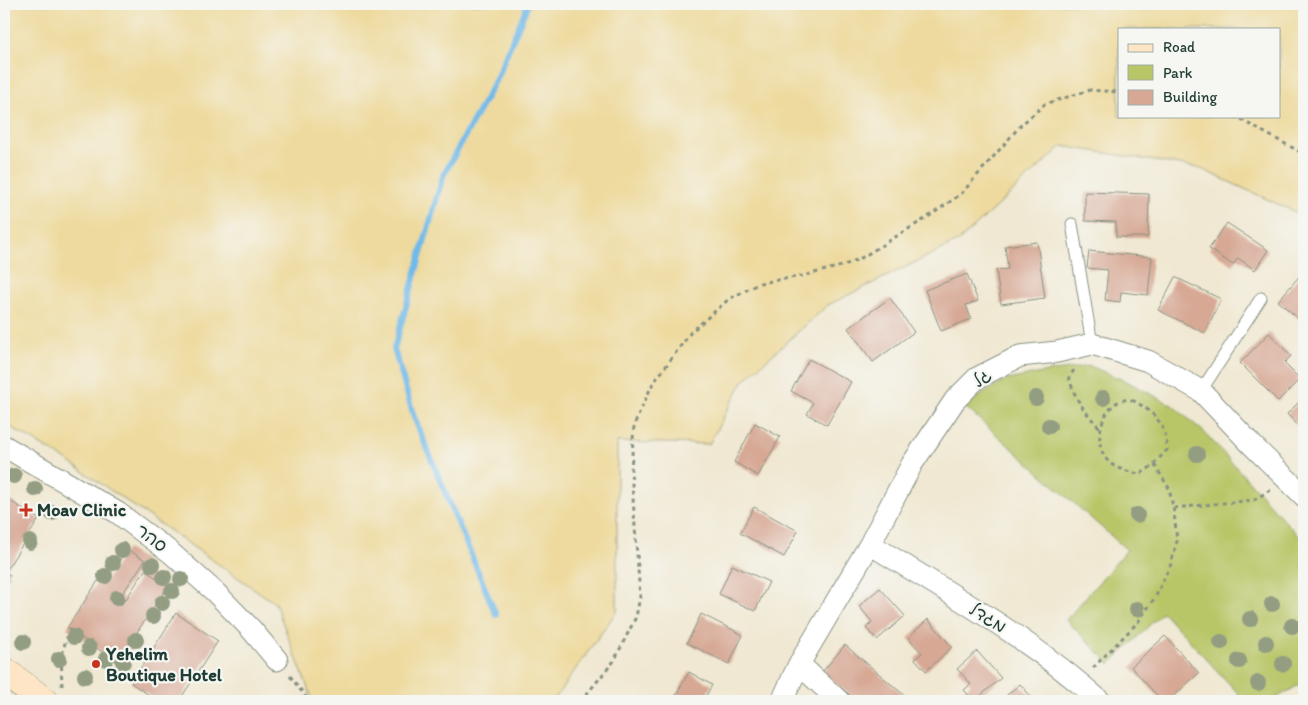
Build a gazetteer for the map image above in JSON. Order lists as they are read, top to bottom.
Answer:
{
  "streets": {
    "street": ["גל", "סהר", "מגדל"]
  },
  "crossings": [
    ["גל", "מגדל"]
  ],
  "places": {
    "health": ["Moav Clinic"],
    "other": ["Yehelim Boutique Hotel"]
  },
  "legend": ["Road", "Park", "Building"]
}
